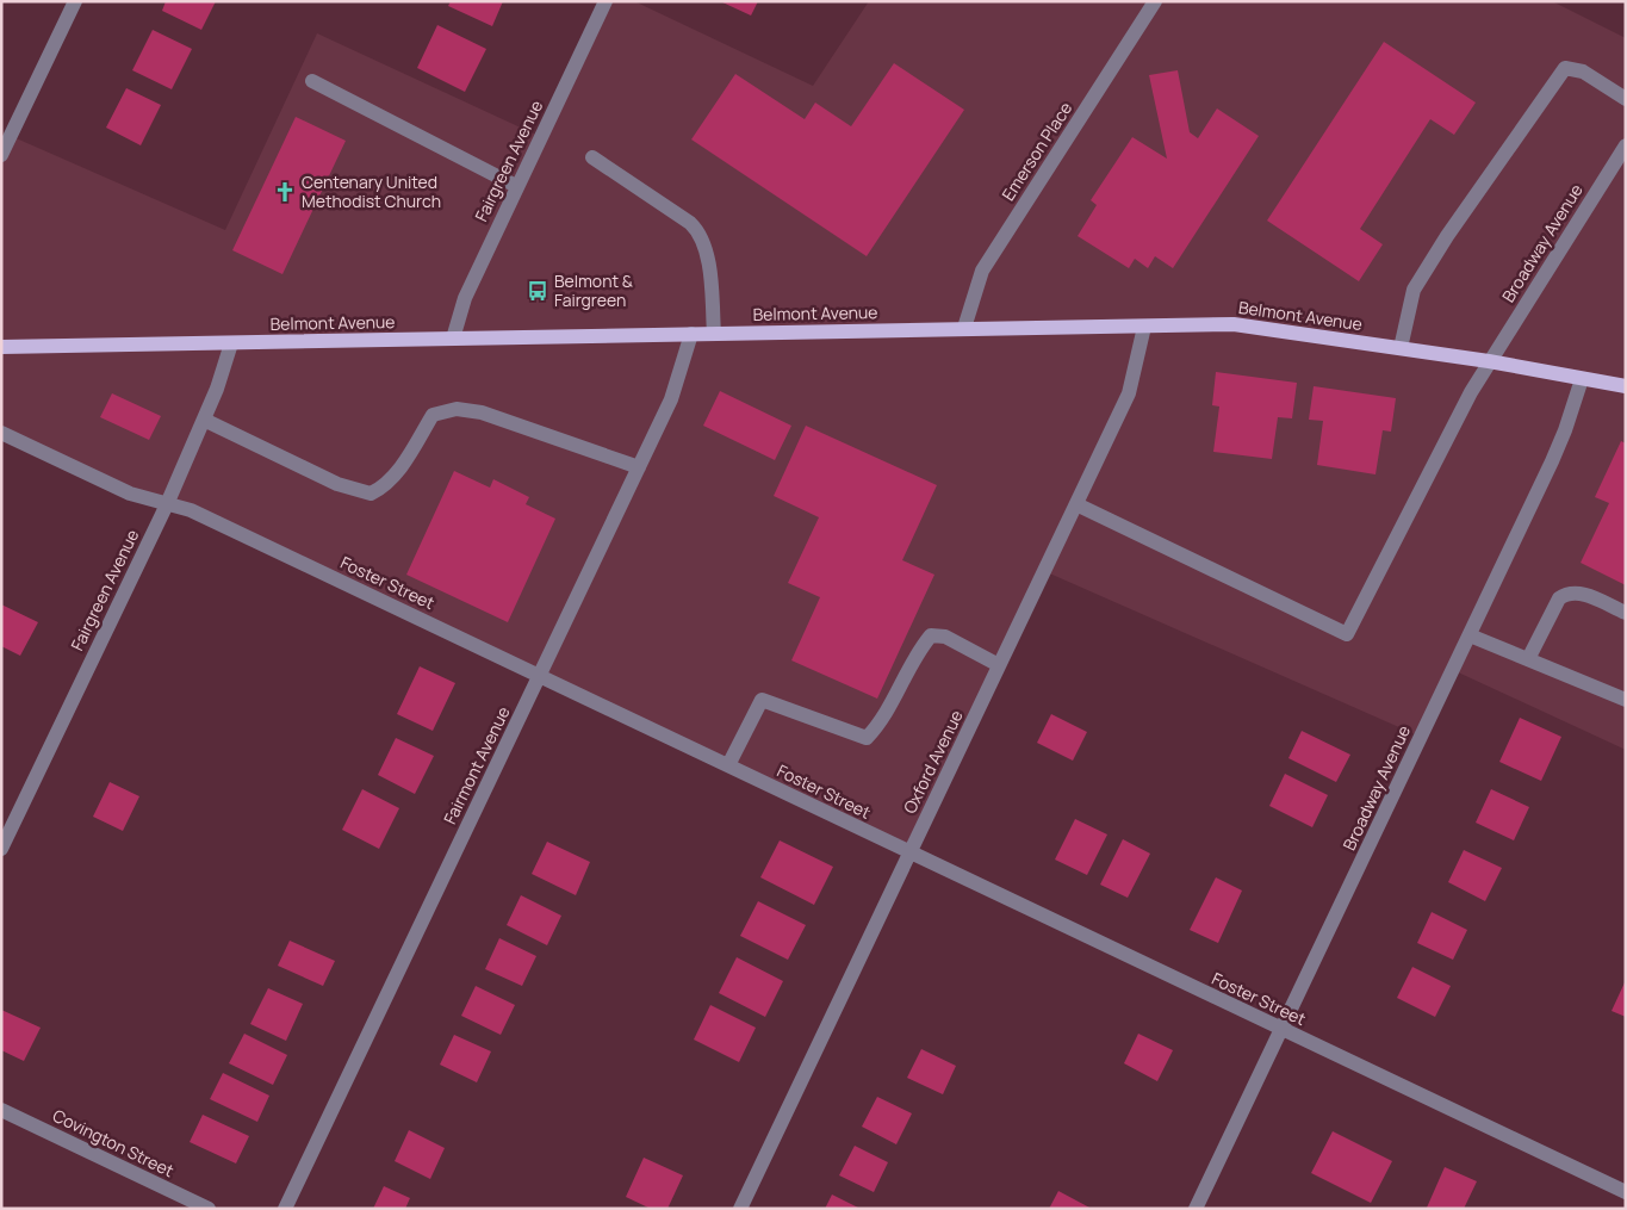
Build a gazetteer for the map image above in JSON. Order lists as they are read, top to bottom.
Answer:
{
  "streets": {
    "main road": ["Belmont Avenue"],
    "street": [
      "Emerson Place",
      "Fairgreen Avenue",
      "Broadway Avenue",
      "Foster Street",
      "Oxford Avenue",
      "Fairmont Avenue",
      "Covington Street"
    ]
  },
  "crossings": [
    ["Emerson Place", "Belmont Avenue"],
    ["Fairgreen Avenue", "Belmont Avenue"],
    ["Fairgreen Avenue", "Foster Street"],
    ["Broadway Avenue", "Belmont Avenue"],
    ["Broadway Avenue", "Foster Street"],
    ["Broadway Avenue", "Oxford Avenue"],
    ["Belmont Avenue", "Oxford Avenue"],
    ["Belmont Avenue", "Fairmont Avenue"],
    ["Foster Street", "Oxford Avenue"],
    ["Foster Street", "Fairmont Avenue"]
  ],
  "places": {
    "church": ["Centenary United Methodist Church"],
    "bus stop": ["Belmont & Fairgreen"]
  }
}
